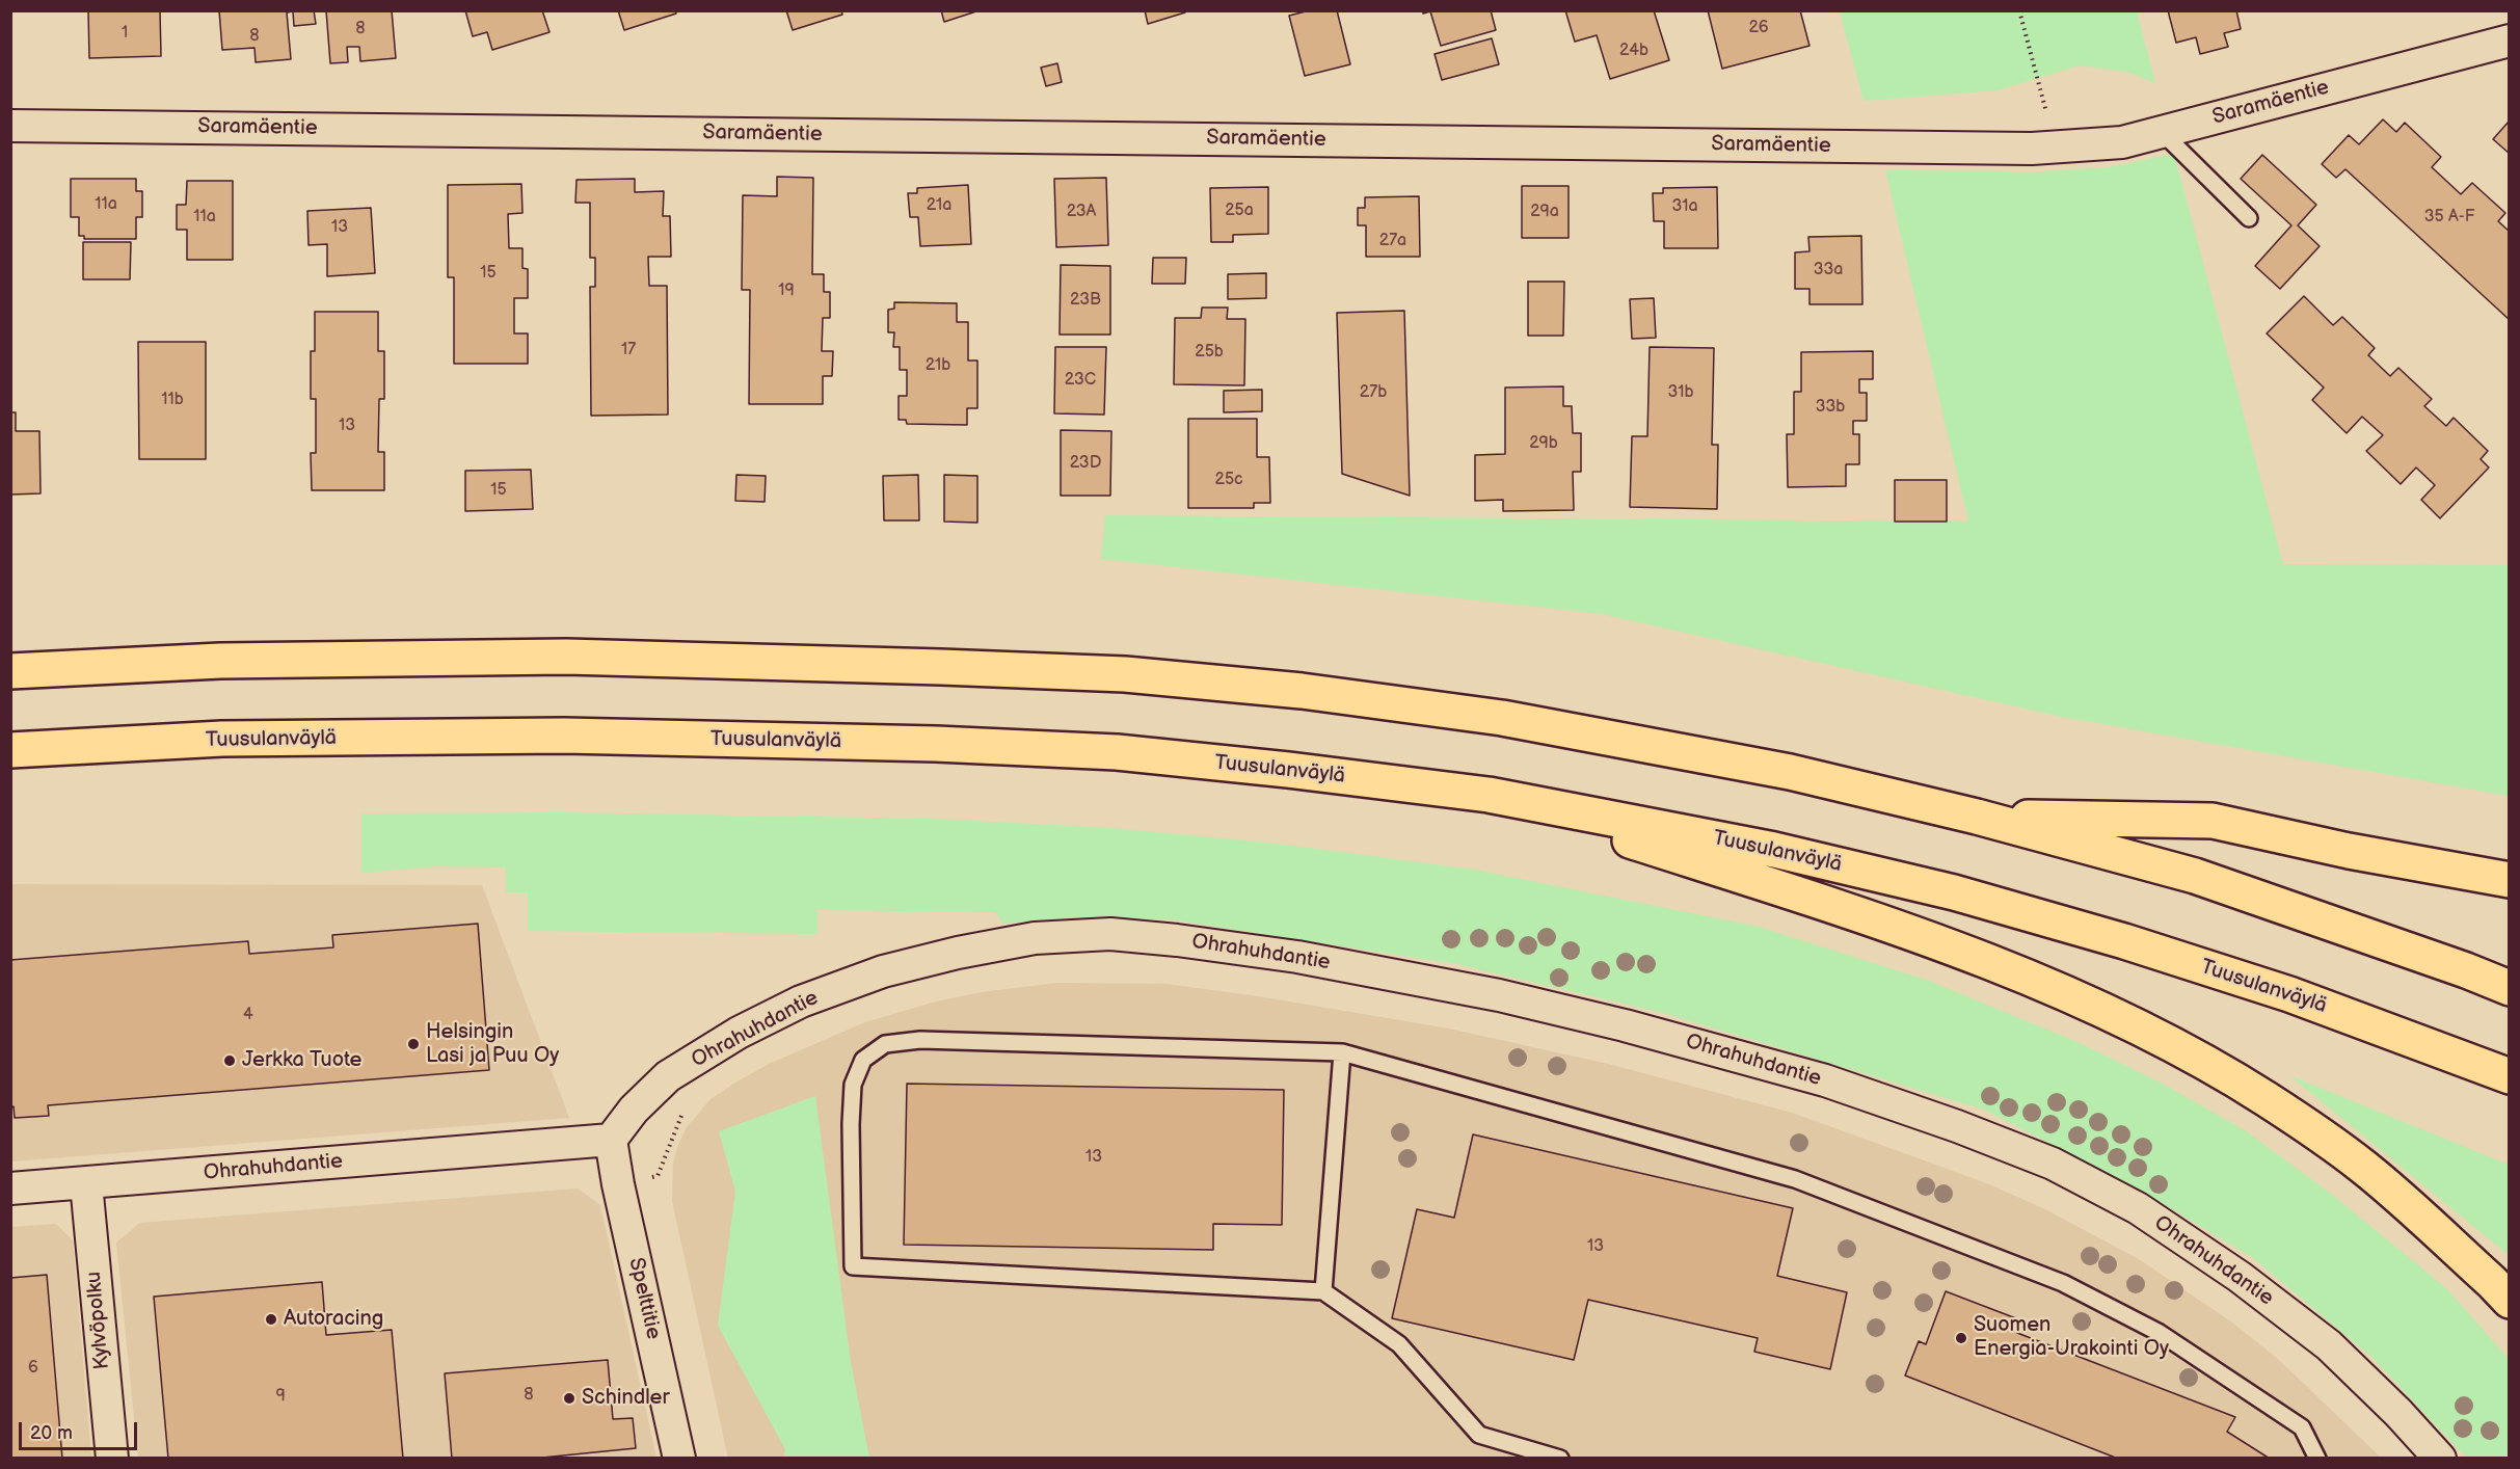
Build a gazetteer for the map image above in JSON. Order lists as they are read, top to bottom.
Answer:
{
  "streets": {
    "highway": ["Tuusulanväylä"],
    "street": [
      "Saramäentie",
      "Ohrahuhdantie",
      "Spelttitie",
      "Kylvöpolku"
    ]
  },
  "crossings": [
    ["Ohrahuhdantie", "Spelttitie"],
    ["Ohrahuhdantie", "Kylvöpolku"]
  ],
  "places": [
    "Helsingin Lasi ja Puu Oy",
    "Jerkka Tuote",
    "Autoracing",
    "Suomen Energia-Urakointi Oy",
    "Schindler"
  ],
  "house_numbers": [
    "26",
    "8",
    "1",
    "8",
    "24b",
    "11a",
    "21a",
    "31a",
    "25a",
    "23A",
    "29a",
    "11a",
    "35 A-F",
    "13",
    "27a",
    "33a",
    "15",
    "19",
    "23B",
    "17",
    "25b",
    "21b",
    "23C",
    "27b",
    "31b",
    "11b",
    "33b",
    "13",
    "29b",
    "23D",
    "25c",
    "15",
    "4",
    "13",
    "13",
    "6",
    "8",
    "9"
  ],
  "scale_bar": "20 m"
}
